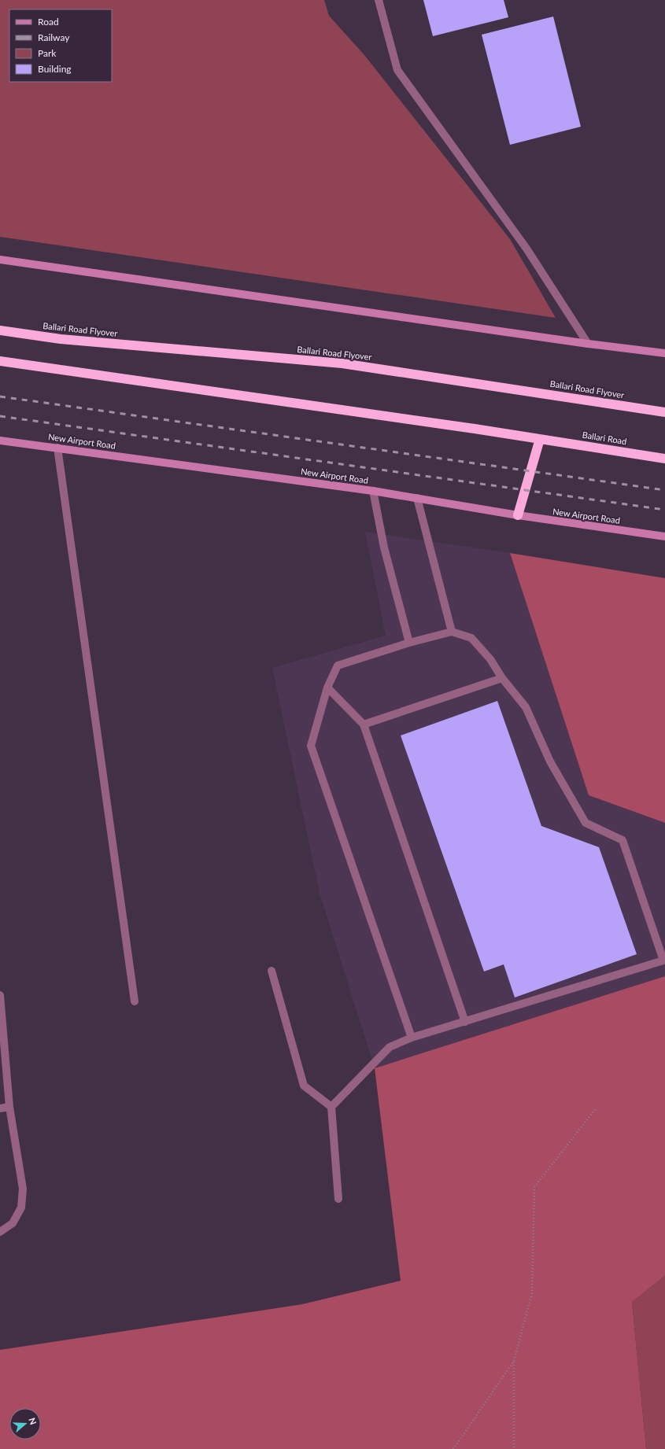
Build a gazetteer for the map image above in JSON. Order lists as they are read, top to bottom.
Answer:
{
  "streets": {
    "highway": ["Ballari Road Flyover", "Ballari Road"],
    "street": ["New Airport Road"]
  },
  "legend": [
    "Road",
    "Railway",
    "Park",
    "Building"
  ],
  "north": "right"
}
